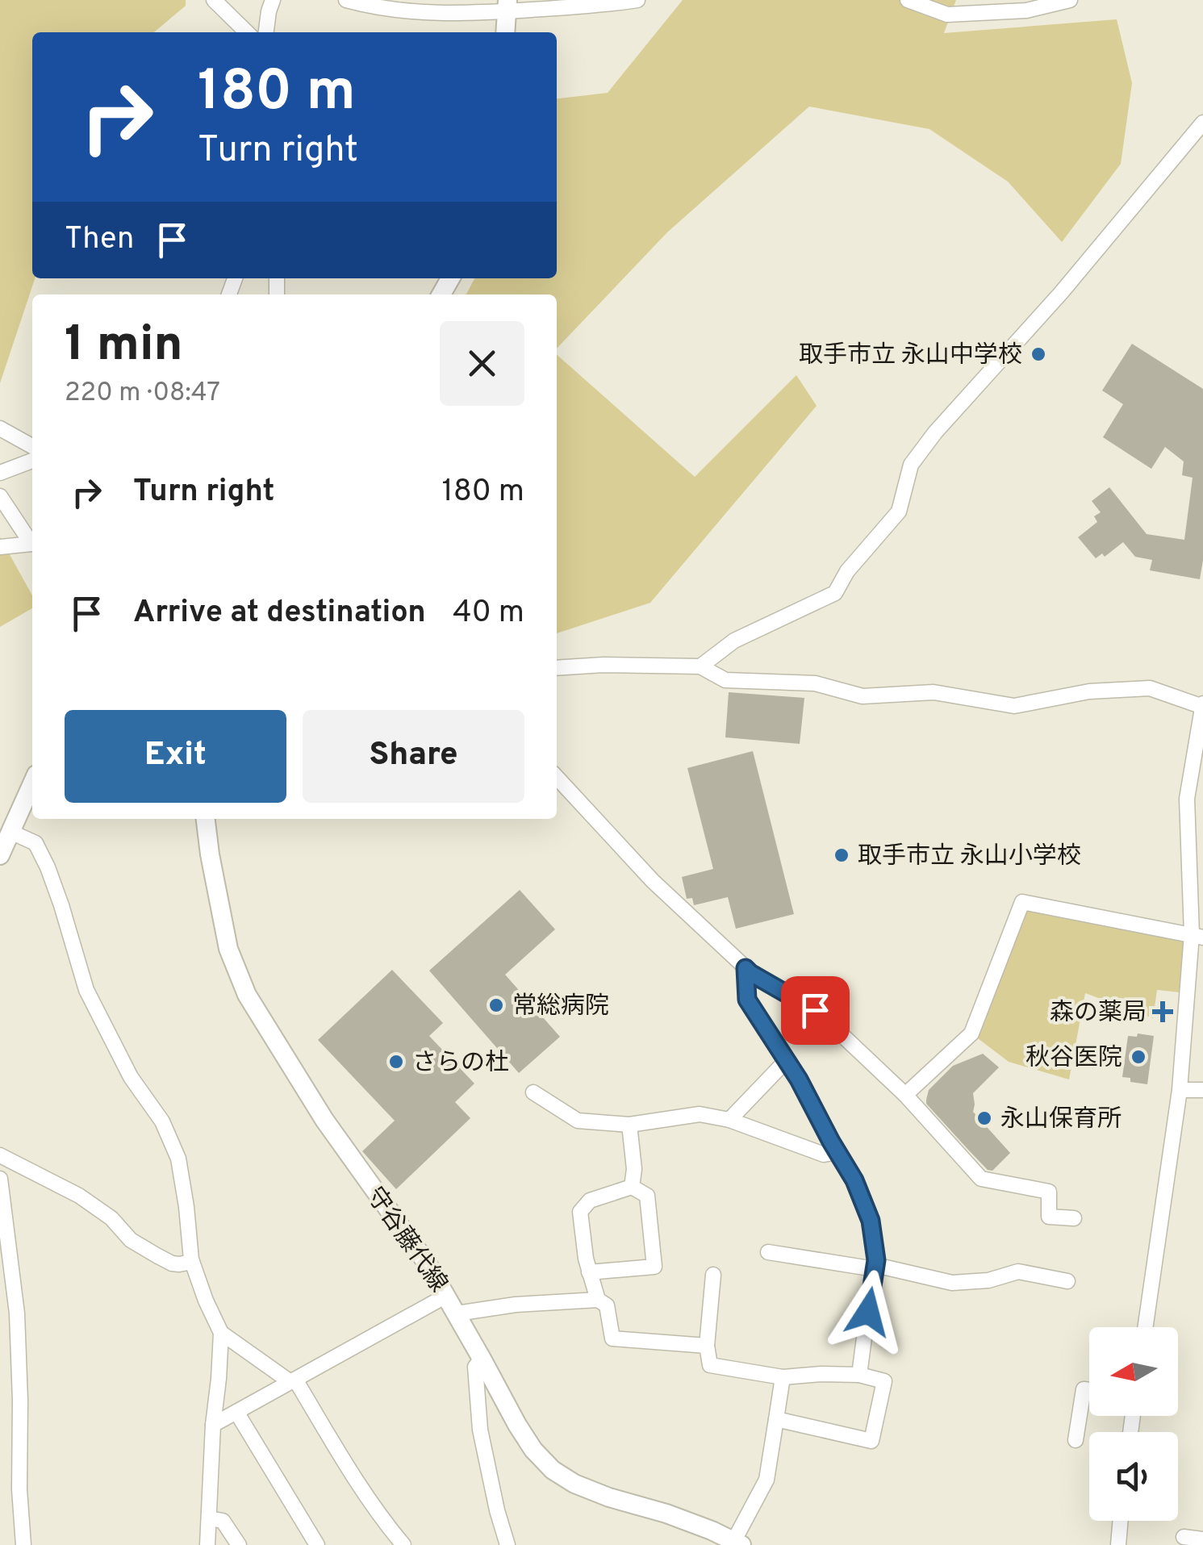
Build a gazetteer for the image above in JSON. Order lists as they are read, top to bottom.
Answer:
{
  "streets": {
    "main road": ["守谷藤代線"]
  },
  "places": {
    "other": [
      "取手市立 永山中学校",
      "取手市立 永山小学校",
      "常総病院",
      "秋谷医院",
      "さらの杜",
      "永山保育所"
    ],
    "health": ["森の薬局"]
  },
  "north": "left",
  "page": {
    "turn": ["180 m", "Turn right"],
    "then": "Then",
    "heading": ["1 min", "220 m · 08:47"],
    "list": [
      {
        "name": "Turn right",
        "value": "180 m"
      },
      {
        "name": "Arrive at destination",
        "value": "40 m"
      }
    ],
    "buttons": ["Exit", "Share"]
  }
}
